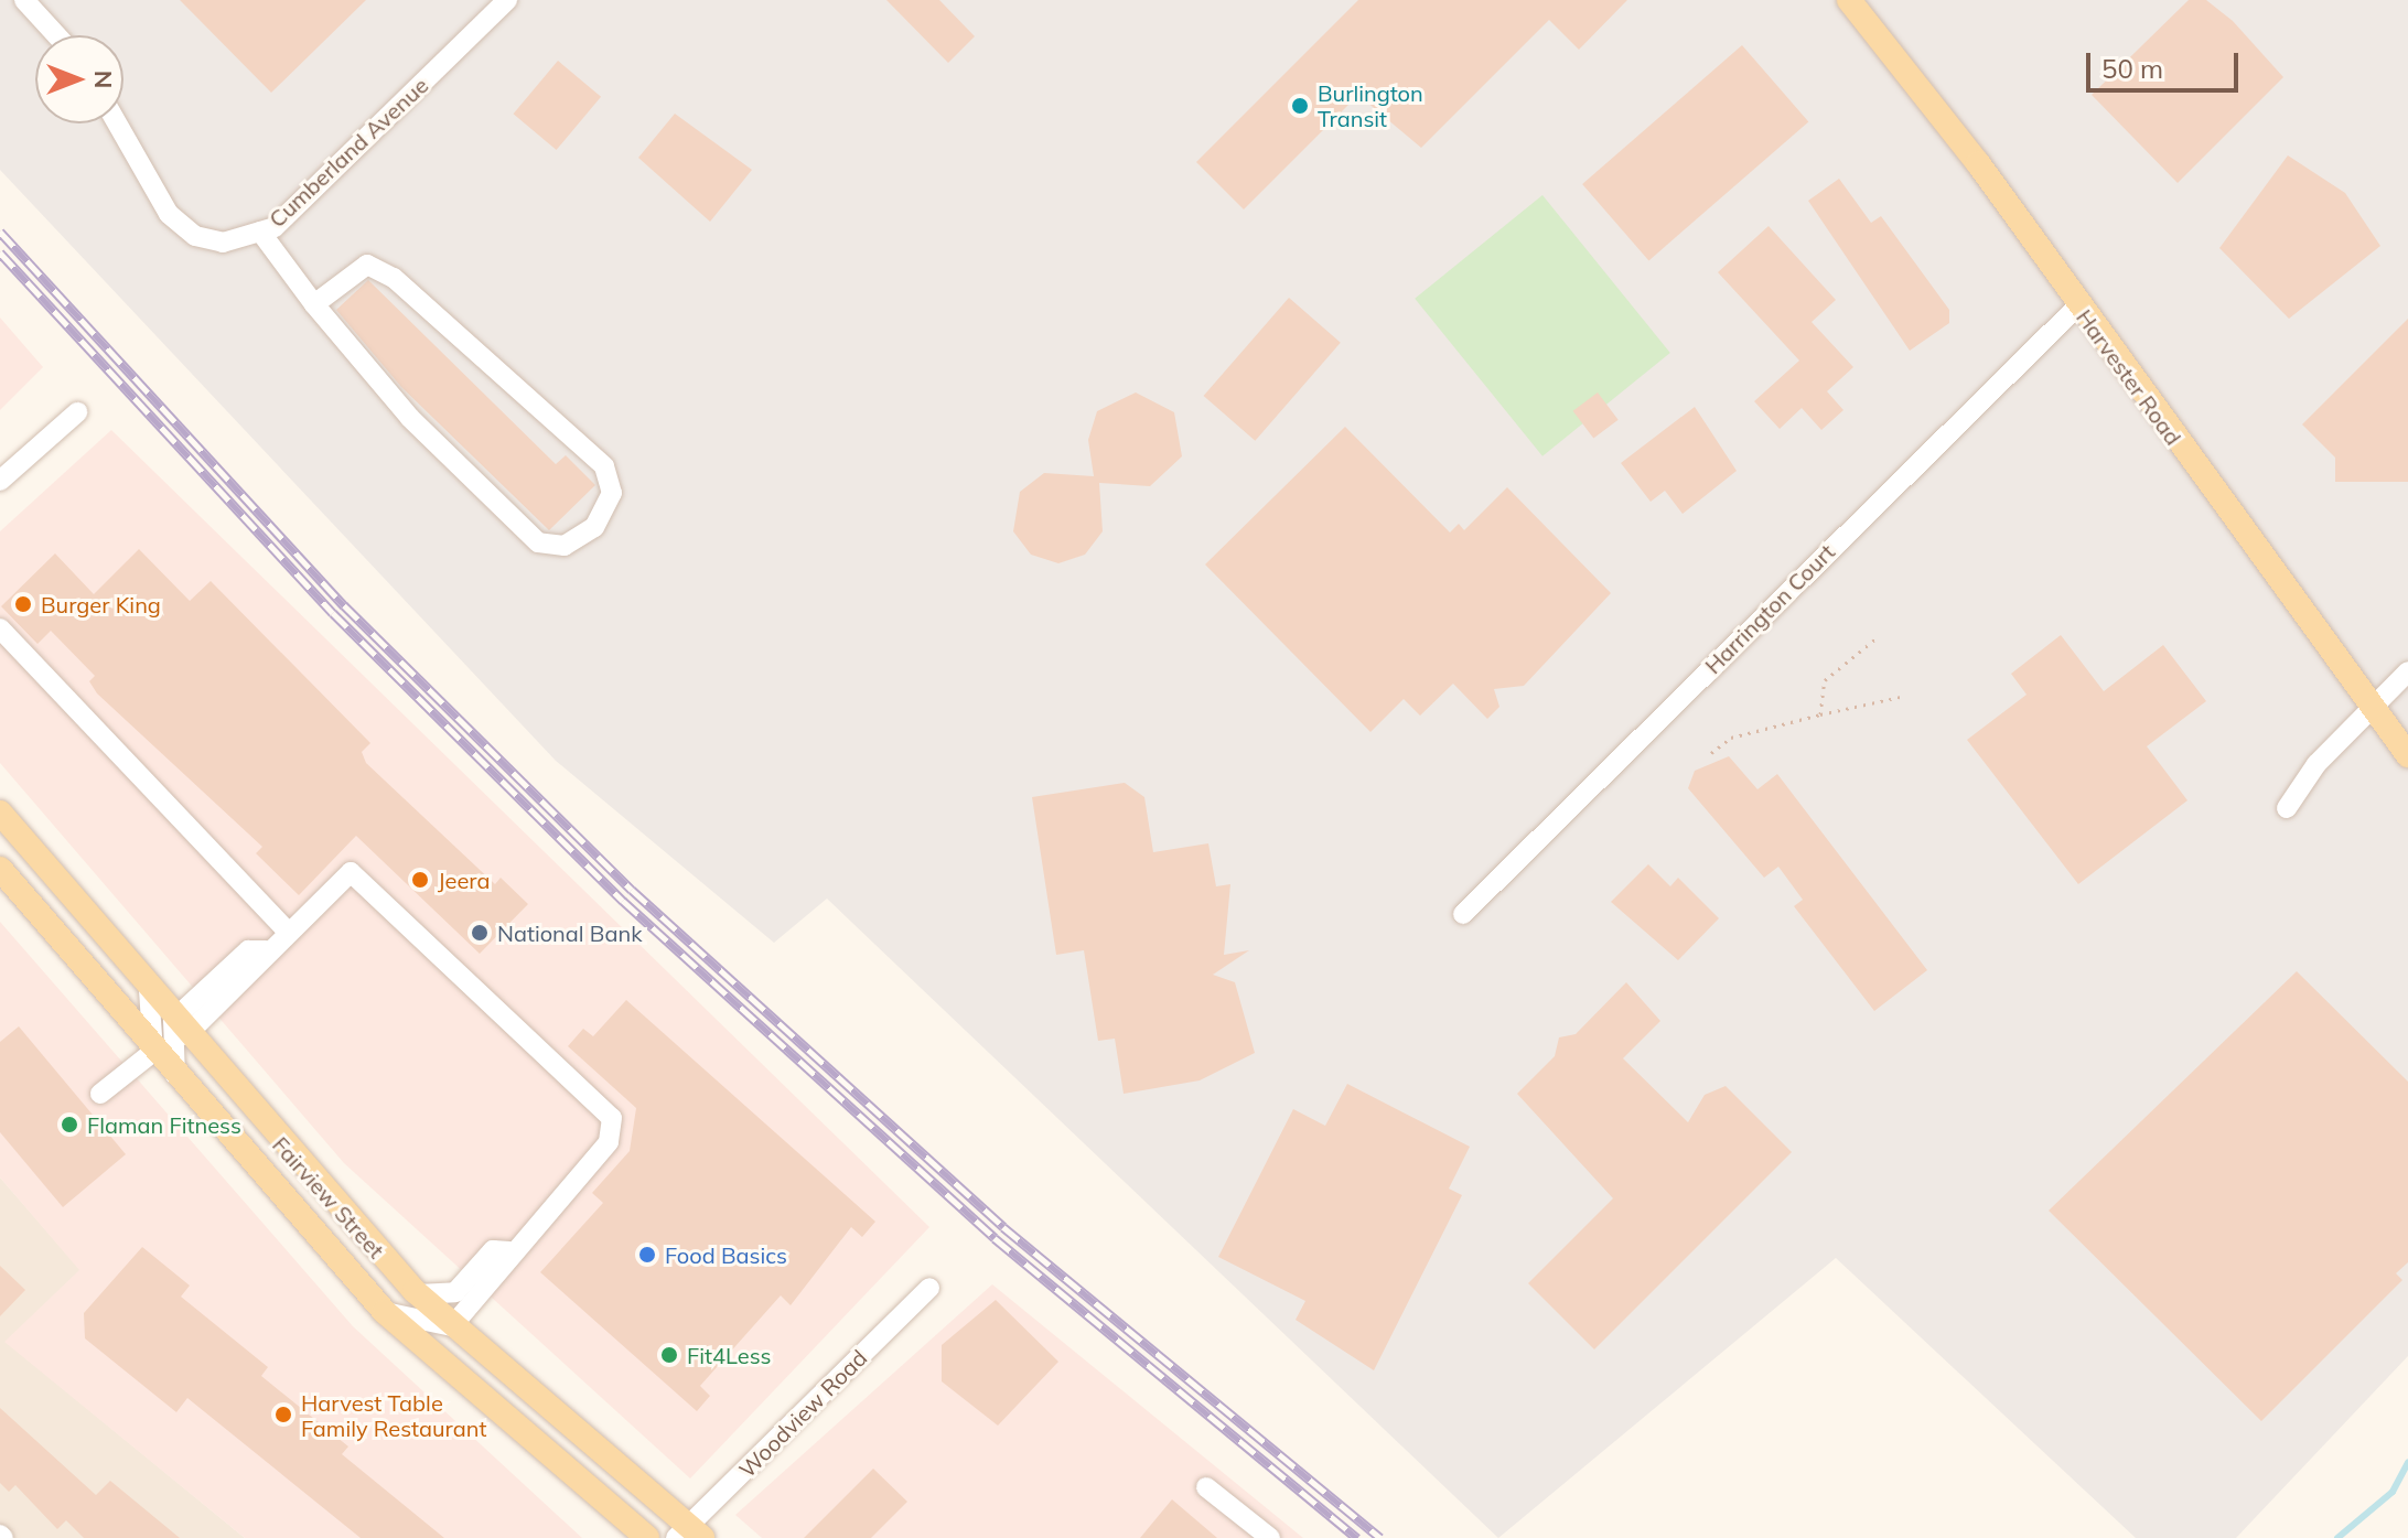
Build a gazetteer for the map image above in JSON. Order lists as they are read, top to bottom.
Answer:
{
  "streets": {
    "main road": ["Harvester Road", "Fairview Street"],
    "street": ["Cumberland Avenue", "Harrington Court", "Woodview Road"]
  },
  "crossings": [
    ["Harvester Road", "Harrington Court"],
    ["Fairview Street", "Woodview Road"]
  ],
  "places": [
    "Burlington Transit",
    "Burger King",
    "Jeera",
    "National Bank",
    "Flaman Fitness",
    "Food Basics",
    "Fit4Less",
    "Harvest Table Family Restaurant"
  ],
  "scale_bar": "50 m",
  "north": "right"
}
